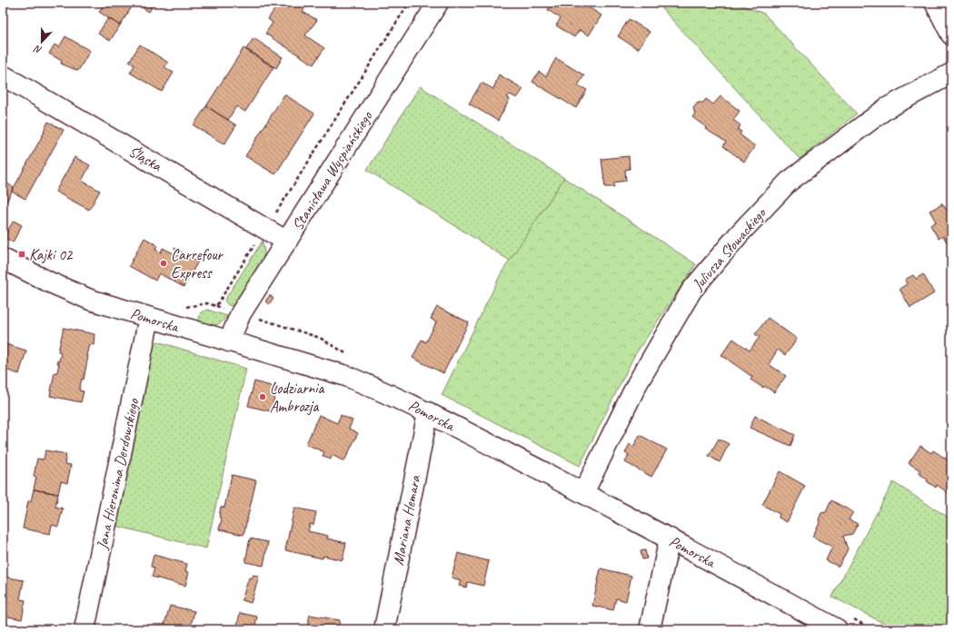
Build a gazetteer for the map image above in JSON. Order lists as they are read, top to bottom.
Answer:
{
  "streets": {
    "street": [
      "Śląska",
      "Stanisława Wyspiańskiego",
      "Juliusza Słowackiego",
      "Pomorska",
      "Jana Hieronima Derdowskiego",
      "Mariana Hemara"
    ]
  },
  "crossings": [
    ["Śląska", "Stanisława Wyspiańskiego"],
    ["Stanisława Wyspiańskiego", "Pomorska"],
    ["Juliusza Słowackiego", "Pomorska"],
    ["Pomorska", "Jana Hieronima Derdowskiego"],
    ["Pomorska", "Mariana Hemara"]
  ],
  "places": {
    "transit": ["Kajki 02"],
    "other": ["Carrefour Express", "Lodziarnia Ambrozja"]
  },
  "north": "bottom"
}
